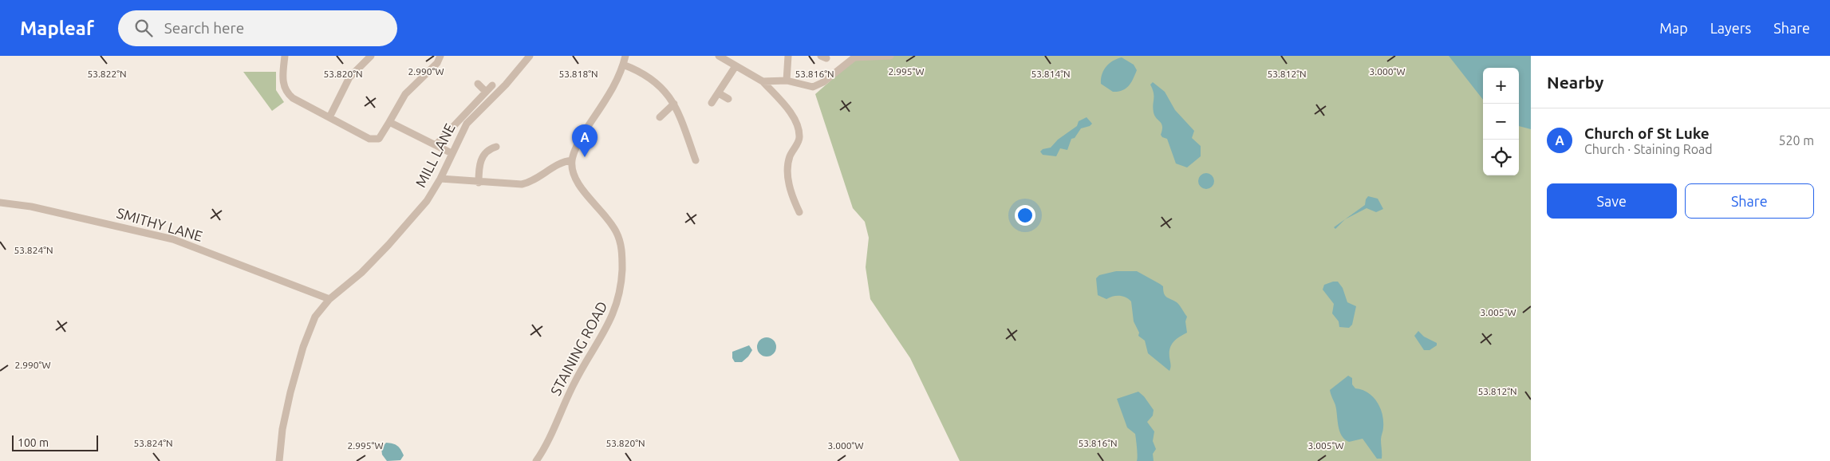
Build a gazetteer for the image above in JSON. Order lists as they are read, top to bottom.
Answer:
{
  "streets": {
    "street": ["MILL LANE", "SMITHY LANE", "STAINING ROAD"]
  },
  "crossings": [
    ["MILL LANE", "SMITHY LANE"]
  ],
  "scale_bar": "100 m",
  "page": {
    "header": "Mapleaf",
    "search": "Search here",
    "nav": ["Map", "Layers", "Share"],
    "heading": "Nearby",
    "map_buttons": ["+", "−"],
    "list": [
      {
        "mark": "A",
        "name": "Church of St Luke",
        "note": "Church · Staining Road",
        "value": "520 m"
      }
    ],
    "pins": "A",
    "buttons": ["Save", "Share"],
    "scale": "100 m"
  },
  "coordinates": [
    "2.990°W",
    "2.995°W",
    "3.000°W",
    "53.822°N",
    "53.820°N",
    "53.818°N",
    "53.816°N",
    "53.814°N",
    "53.812°N",
    "53.824°N",
    "3.005°W"
  ]
}
